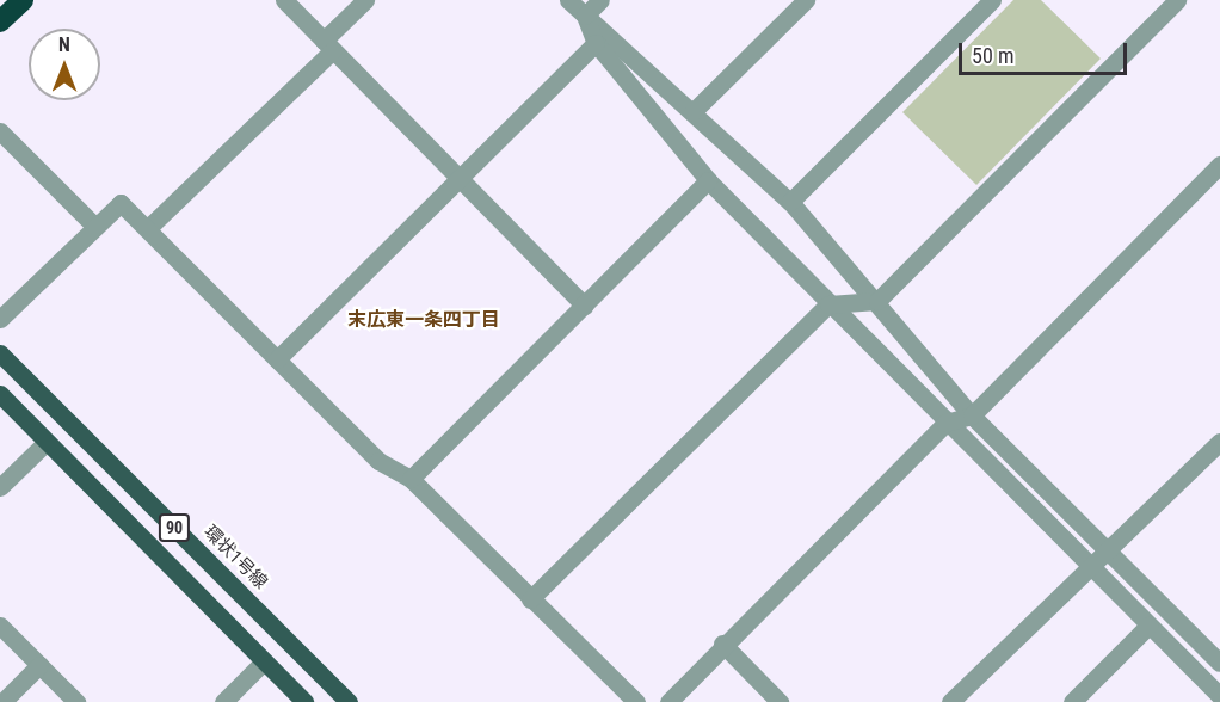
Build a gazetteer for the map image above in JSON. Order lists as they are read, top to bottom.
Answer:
{
  "streets": {
    "main road": ["90", "環状1号線"]
  },
  "districts": ["末広東一条四丁目"],
  "scale_bar": "50 m",
  "north": "top"
}
